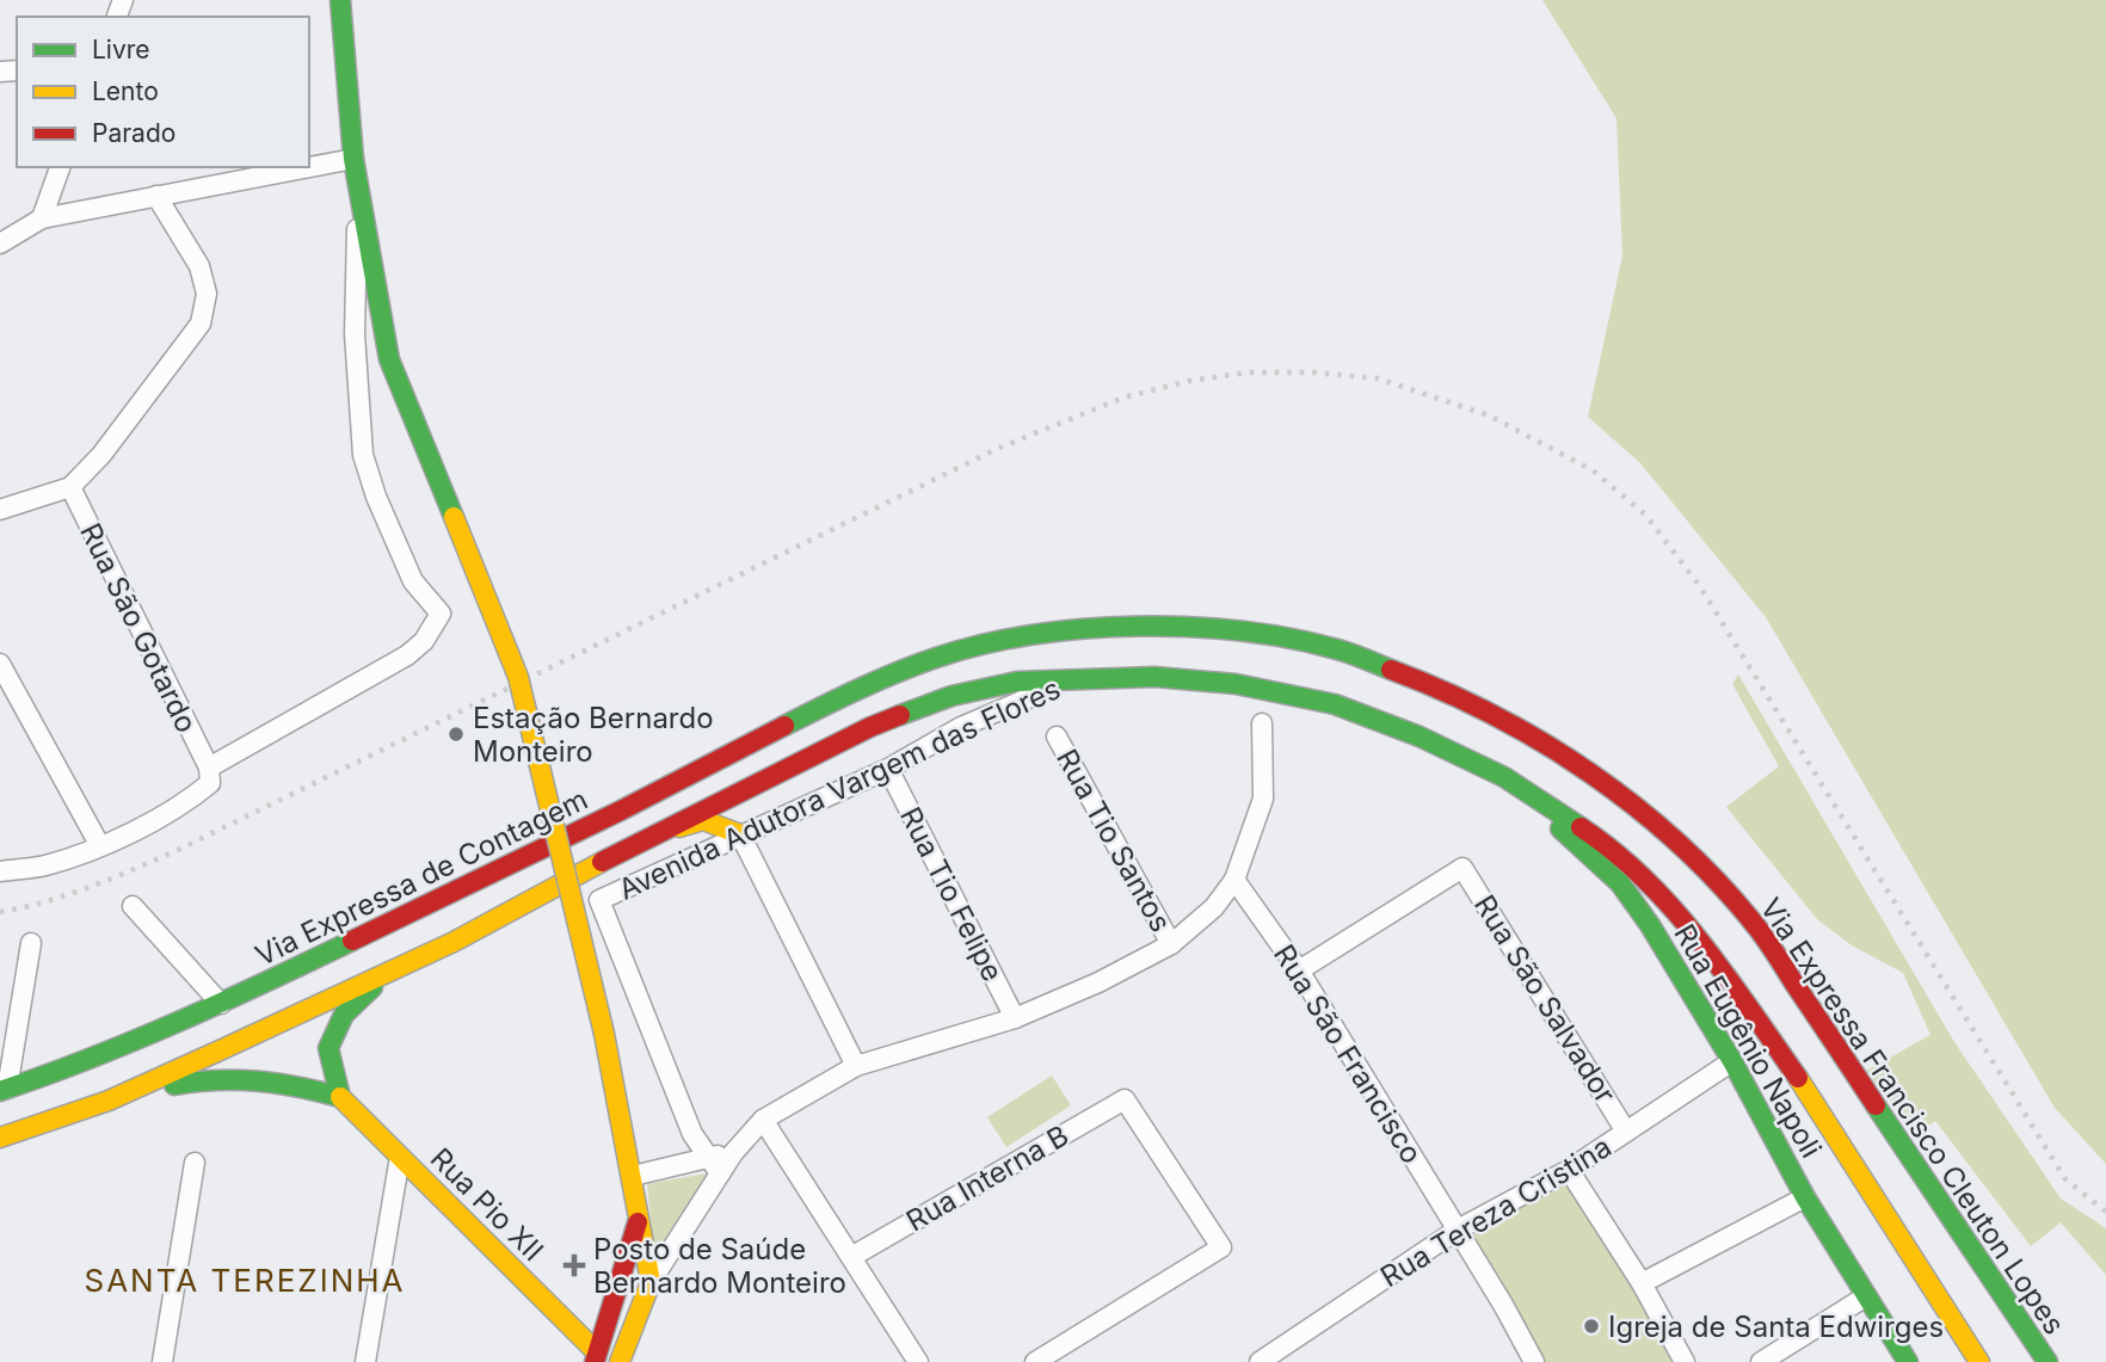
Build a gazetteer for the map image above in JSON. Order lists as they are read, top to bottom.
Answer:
{
  "streets": {
    "main road": [
      "Via Expressa de Contagem",
      "Rua Eugênio Napoli",
      "Via Expressa Francisco Cleuton Lopes",
      "Rua Pio XII"
    ],
    "street": [
      "Rua São Gotardo",
      "Avenida Adutora Vargem das Flores",
      "Rua Tio Santos",
      "Rua Tio Felipe",
      "Rua São Salvador",
      "Rua São Francisco",
      "Rua Interna B",
      "Rua Tereza Cristina"
    ]
  },
  "crossings": [
    ["Avenida Adutora Vargem das Flores", "Rua Tio Felipe"],
    ["Via Expressa de Contagem", "Via Expressa Francisco Cleuton Lopes"],
    ["Rua São Salvador", "Rua São Francisco"],
    ["Rua São Salvador", "Rua Tereza Cristina"],
    ["Rua Eugênio Napoli", "Rua Tereza Cristina"],
    ["Rua São Francisco", "Rua Tereza Cristina"]
  ],
  "districts": ["SANTA TEREZINHA"],
  "places": {
    "other": ["Estação Bernardo Monteiro", "Igreja de Santa Edwirges"],
    "health": ["Posto de Saúde Bernardo Monteiro"]
  },
  "legend": ["Livre", "Lento", "Parado"]
}
